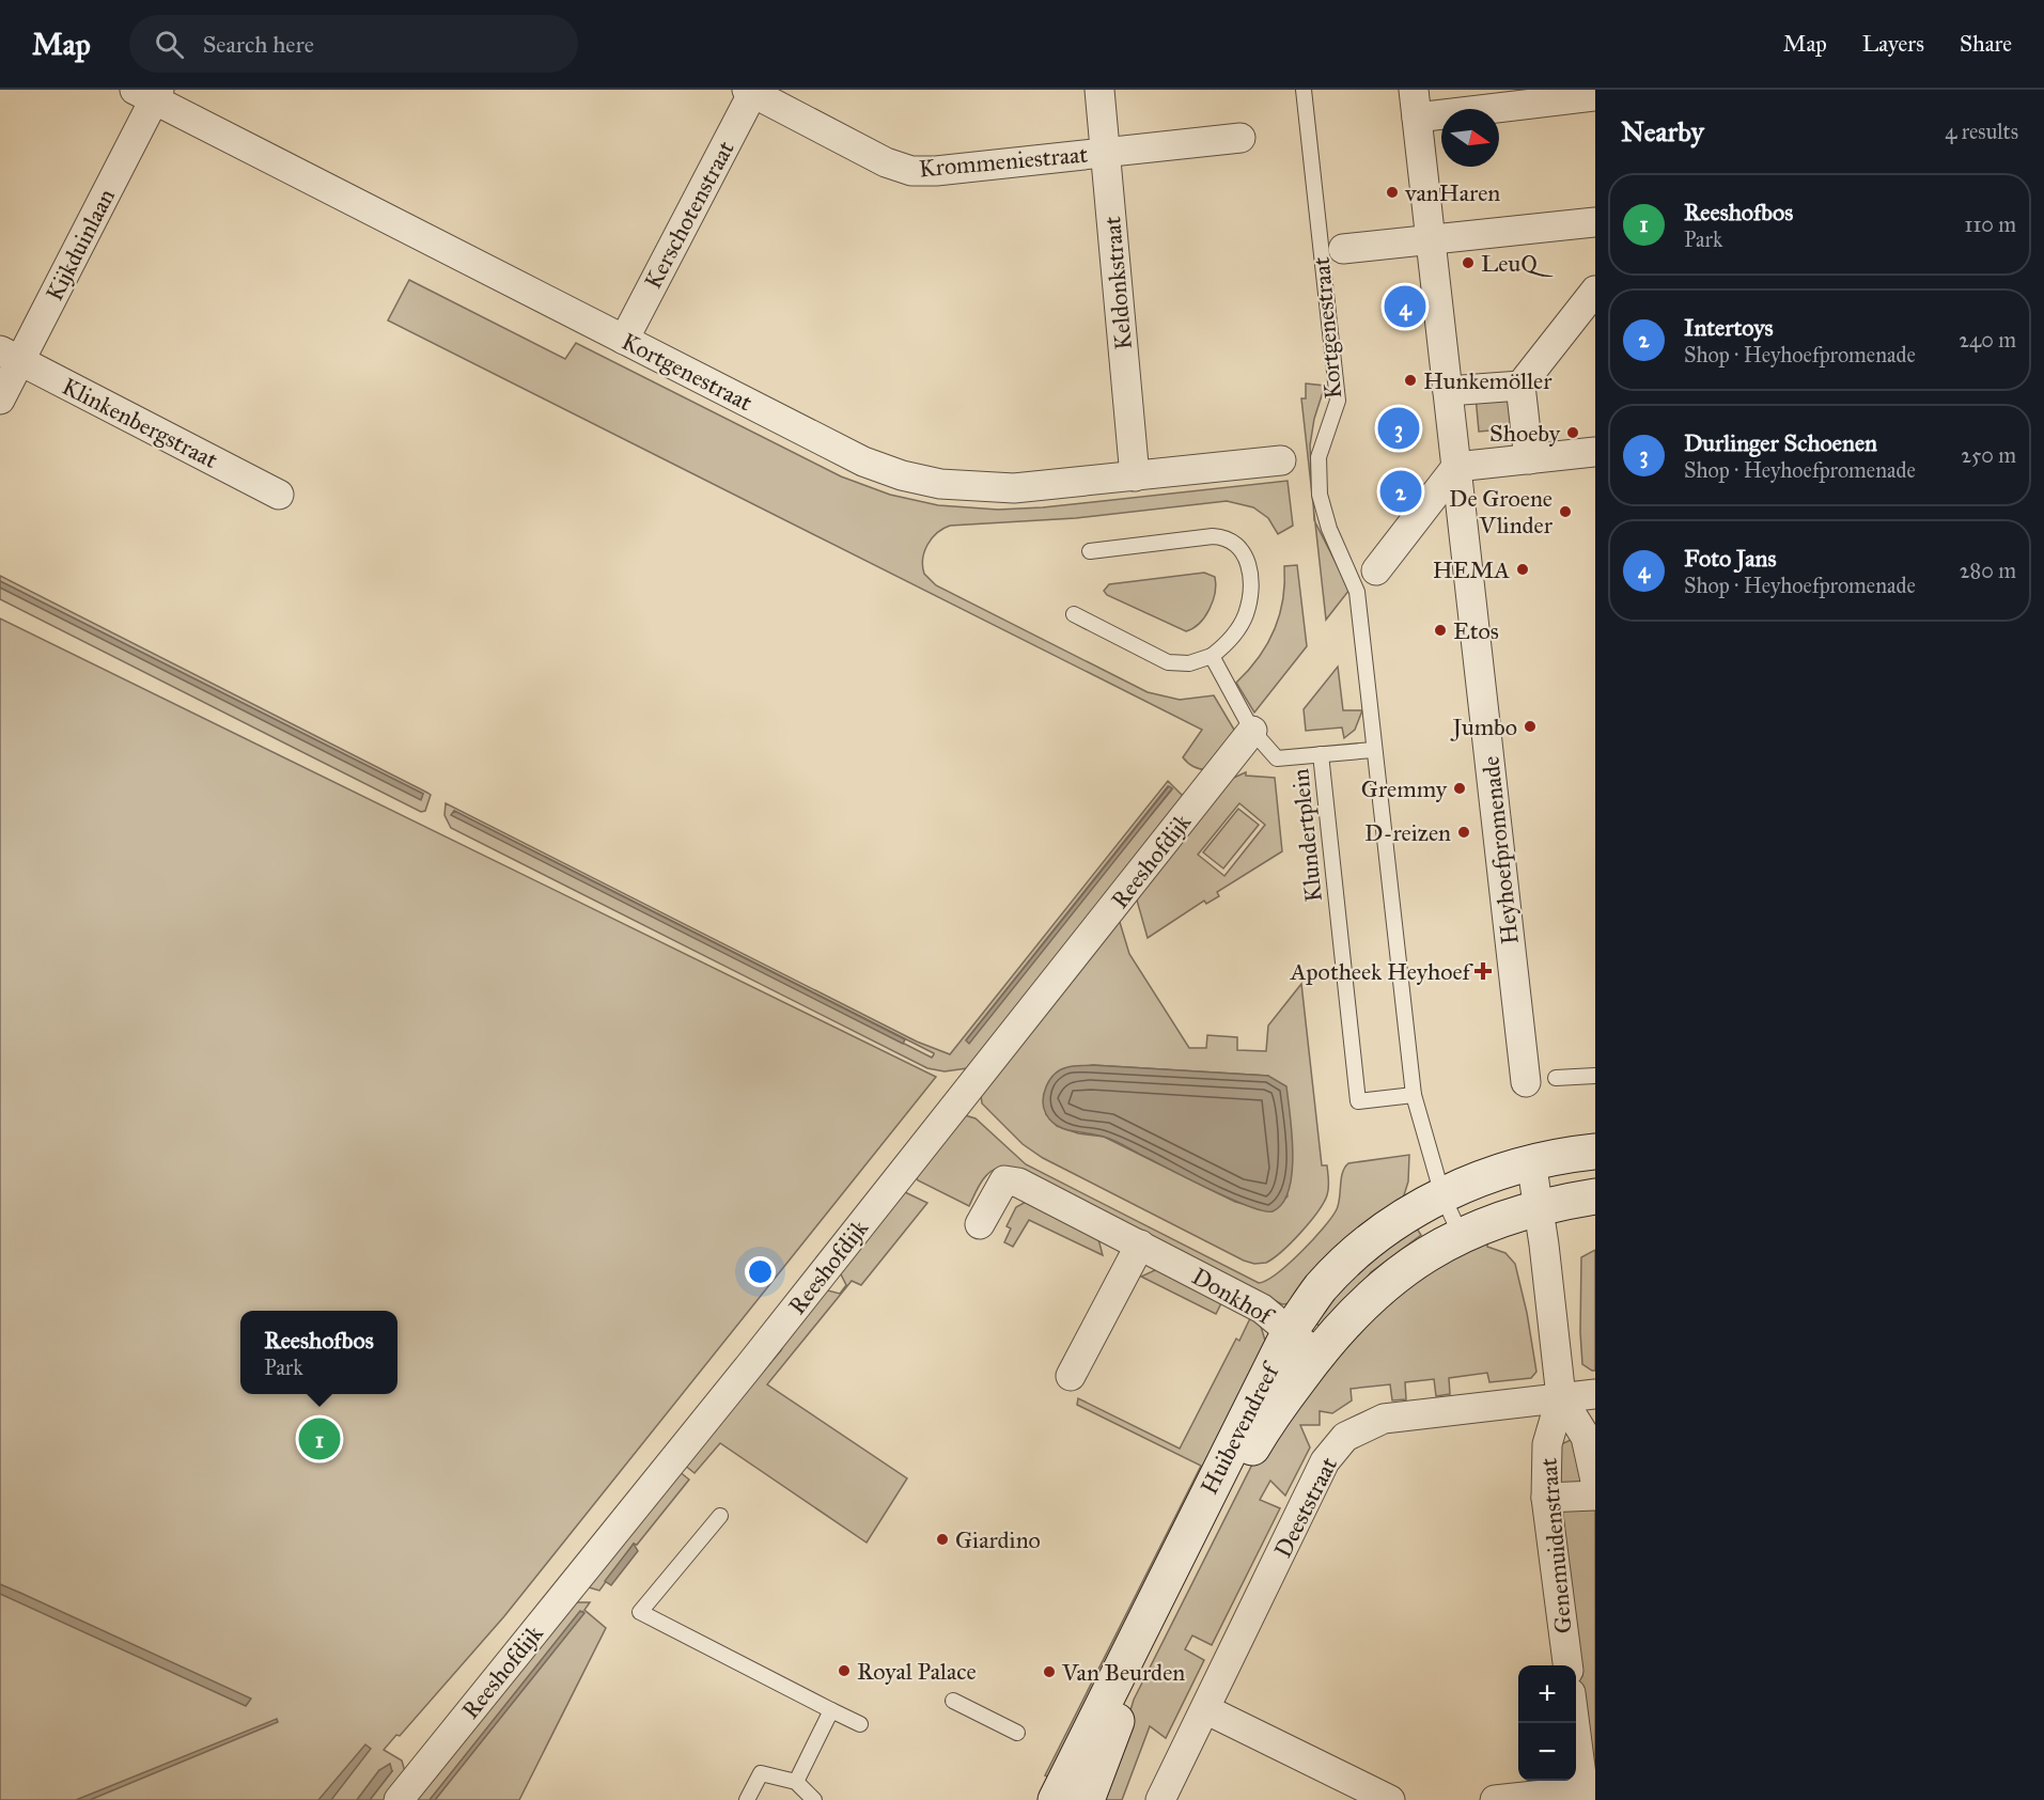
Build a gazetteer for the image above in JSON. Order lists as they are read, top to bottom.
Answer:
{
  "streets": {
    "street": [
      "Krommeniestraat",
      "Kerschotenstraat",
      "Kijkduinlaan",
      "Keldonkstraat",
      "Kortgenestraat",
      "Klinkenbergstraat",
      "Heyhoefpromenade",
      "Reeshofdijk",
      "Donkhof",
      "Huibevendreef",
      "Deeststraat",
      "Genemuidenstraat"
    ],
    "lane": ["Klundertplein"]
  },
  "crossings": [
    ["Krommeniestraat", "Kerschotenstraat"],
    ["Krommeniestraat", "Keldonkstraat"],
    ["Kerschotenstraat", "Kortgenestraat"],
    ["Kijkduinlaan", "Kortgenestraat"],
    ["Kijkduinlaan", "Klinkenbergstraat"],
    ["Keldonkstraat", "Kortgenestraat"],
    ["Kortgenestraat", "Klundertplein"],
    ["Donkhof", "Huibevendreef"],
    ["Deeststraat", "Genemuidenstraat"]
  ],
  "places": {
    "other": [
      "vanHaren",
      "LeuQ",
      "Hunkemöller",
      "Shoeby",
      "De Groene Vlinder",
      "HEMA",
      "Etos",
      "Jumbo",
      "Gremmy",
      "D-reizen",
      "Giardino",
      "Royal Palace",
      "Van Beurden"
    ],
    "health": ["Apotheek Heyhoef"]
  },
  "north": "right",
  "page": {
    "header": "Map",
    "search": "Search here",
    "nav": ["Map", "Layers", "Share"],
    "heading": ["Nearby", "4 results"],
    "list": [
      {
        "mark": "1",
        "name": "Reeshofbos",
        "note": "Park",
        "value": "110 m"
      },
      {
        "mark": "2",
        "name": "Intertoys",
        "note": "Shop · Heyhoefpromenade",
        "value": "240 m"
      },
      {
        "mark": "3",
        "name": "Durlinger Schoenen",
        "note": "Shop · Heyhoefpromenade",
        "value": "250 m"
      },
      {
        "mark": "4",
        "name": "Foto Jans",
        "note": "Shop · Heyhoefpromenade",
        "value": "280 m"
      }
    ],
    "pins": [
      "4",
      "3",
      "2",
      "1"
    ],
    "popup": ["Reeshofbos", "Park"],
    "map_buttons": ["+", "−"]
  }
}
